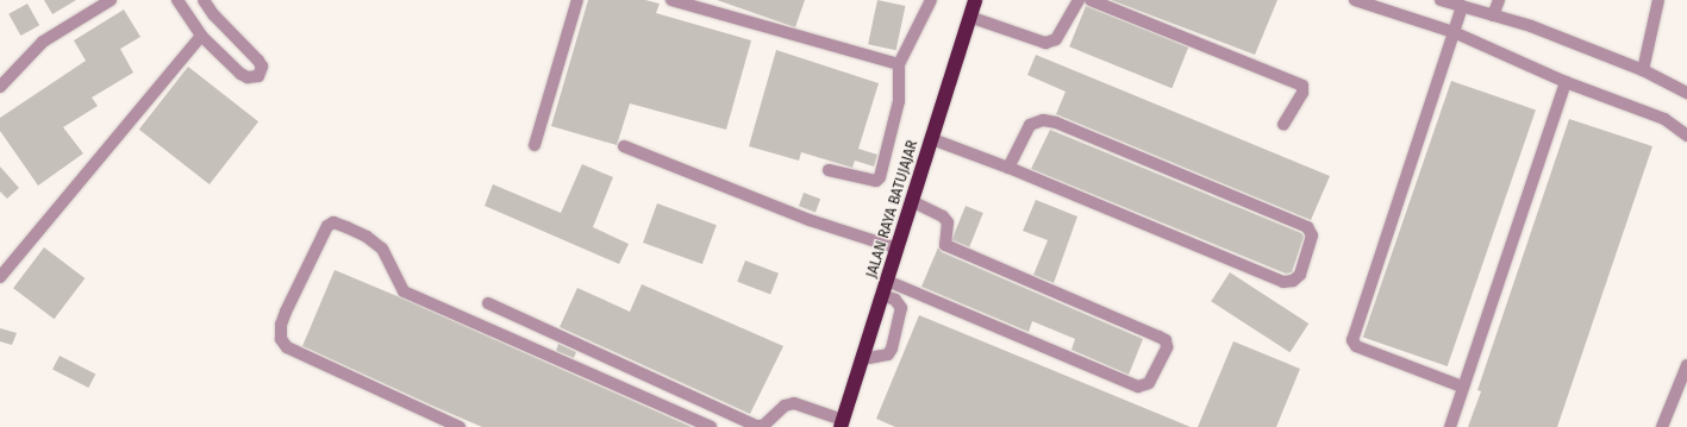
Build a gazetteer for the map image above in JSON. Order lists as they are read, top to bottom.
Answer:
{
  "streets": {
    "highway": ["JALAN RAYA BATUJAJAR"]
  }
}
